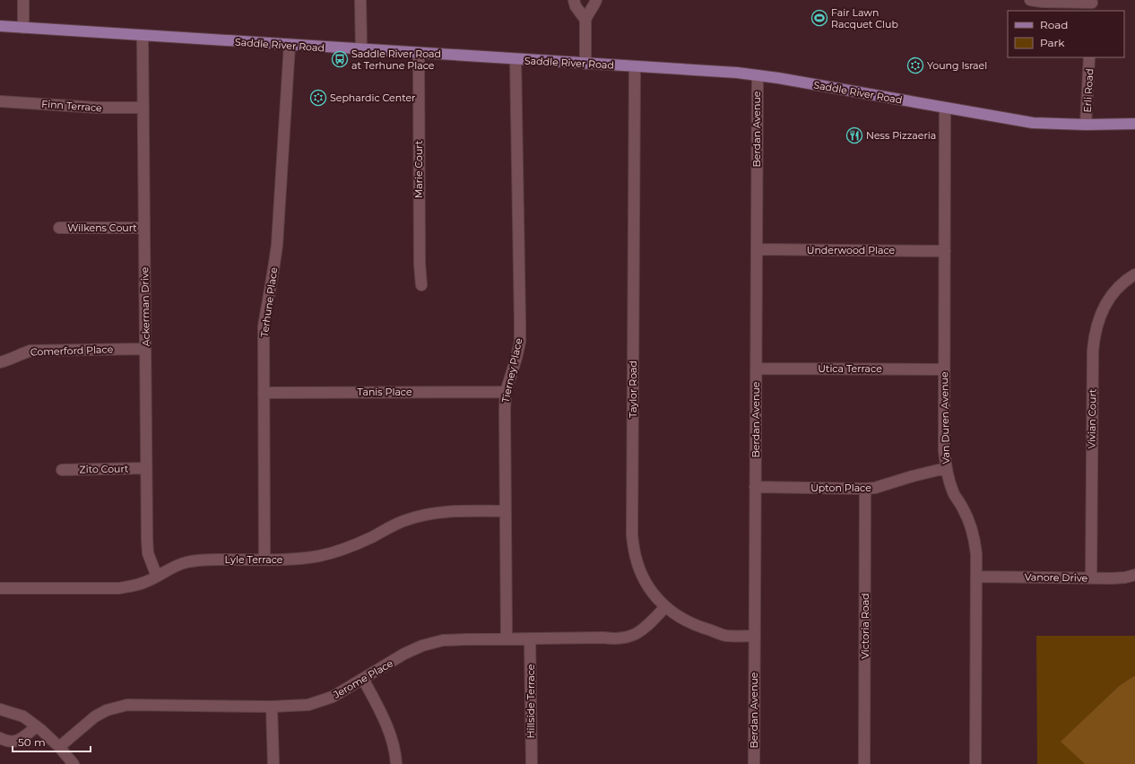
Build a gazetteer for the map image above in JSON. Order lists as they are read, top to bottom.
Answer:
{
  "streets": {
    "main road": ["Saddle River Road"],
    "street": [
      "Erli Road",
      "Finn Terrace",
      "Berdan Avenue",
      "Marie Court",
      "Wilkens Court",
      "Underwood Place",
      "Terhune Place",
      "Ackerman Drive",
      "Comerford Place",
      "Utica Terrace",
      "Tierney Place",
      "Taylor Road",
      "Tanis Place",
      "Van Duren Avenue",
      "Vivian Court",
      "Zito Court",
      "Upton Place",
      "Lyle Terrace",
      "Vanore Drive",
      "Victoria Road",
      "Jerome Place",
      "Hillside Terrace"
    ]
  },
  "crossings": [
    ["Saddle River Road", "Erli Road"],
    ["Saddle River Road", "Berdan Avenue"],
    ["Saddle River Road", "Marie Court"],
    ["Saddle River Road", "Terhune Place"],
    ["Saddle River Road", "Ackerman Drive"],
    ["Saddle River Road", "Tierney Place"],
    ["Saddle River Road", "Taylor Road"],
    ["Saddle River Road", "Van Duren Avenue"],
    ["Finn Terrace", "Ackerman Drive"],
    ["Berdan Avenue", "Underwood Place"],
    ["Berdan Avenue", "Utica Terrace"],
    ["Berdan Avenue", "Taylor Road"],
    ["Berdan Avenue", "Upton Place"],
    ["Wilkens Court", "Ackerman Drive"],
    ["Underwood Place", "Van Duren Avenue"],
    ["Terhune Place", "Tanis Place"],
    ["Terhune Place", "Lyle Terrace"],
    ["Ackerman Drive", "Comerford Place"],
    ["Ackerman Drive", "Zito Court"],
    ["Ackerman Drive", "Lyle Terrace"],
    ["Utica Terrace", "Van Duren Avenue"],
    ["Tierney Place", "Tanis Place"],
    ["Tierney Place", "Lyle Terrace"],
    ["Tierney Place", "Jerome Place"],
    ["Taylor Road", "Jerome Place"],
    ["Van Duren Avenue", "Upton Place"],
    ["Van Duren Avenue", "Vanore Drive"],
    ["Vivian Court", "Vanore Drive"],
    ["Upton Place", "Victoria Road"],
    ["Jerome Place", "Hillside Terrace"]
  ],
  "places": {
    "sports": ["Fair Lawn Racquet Club"],
    "bus stop": ["Saddle River Road at Terhune Place"],
    "synagogue": ["Young Israel", "Sephardic Center"],
    "restaurant": ["Ness Pizzaeria"]
  },
  "legend": ["Road", "Park"],
  "scale_bar": "50 m"
}
